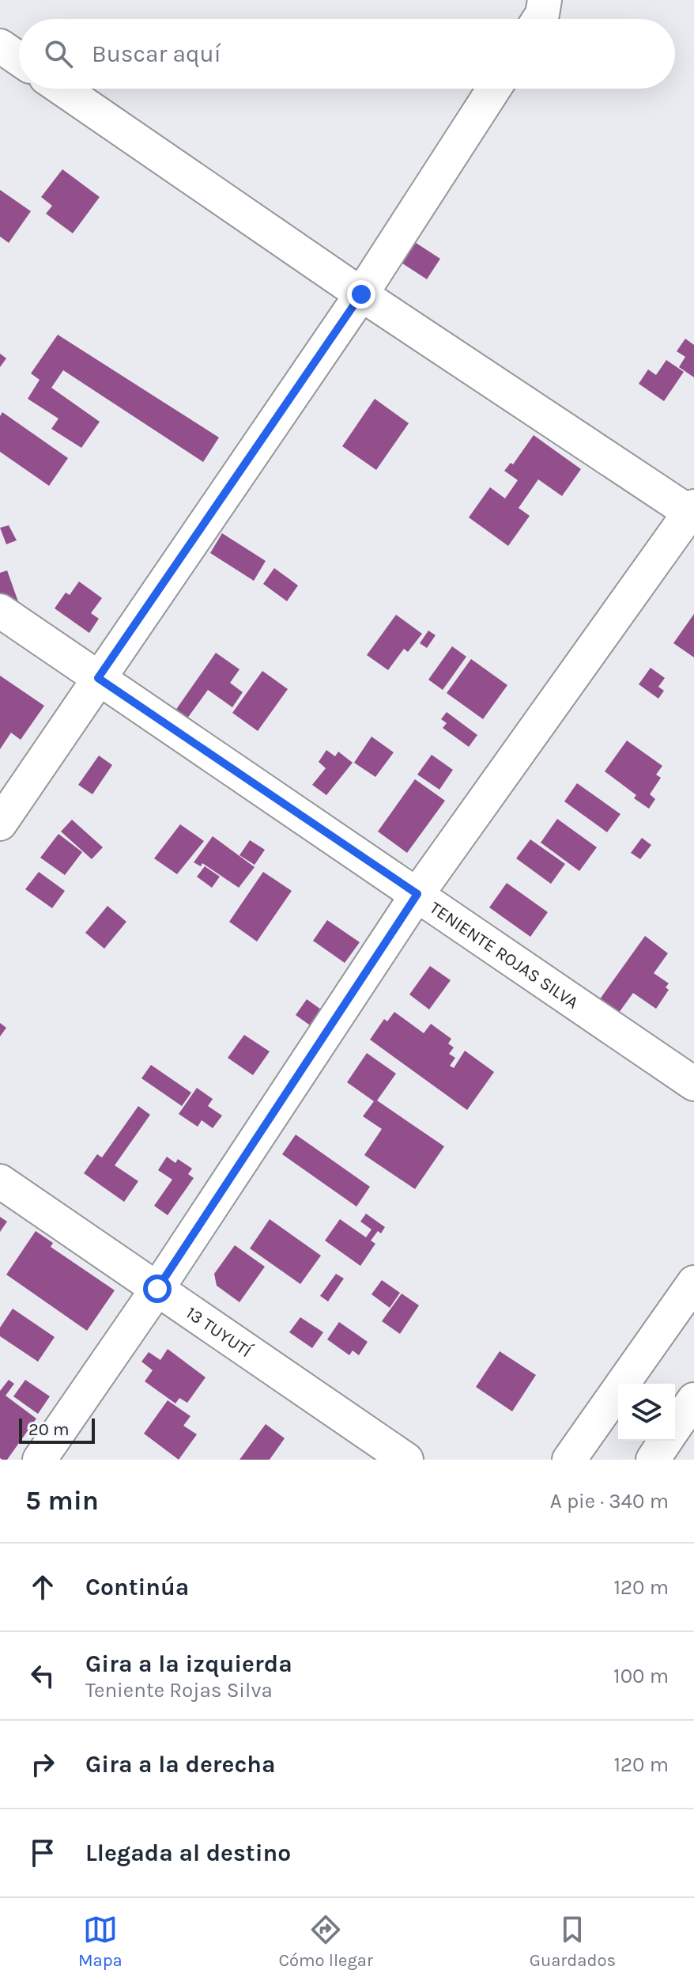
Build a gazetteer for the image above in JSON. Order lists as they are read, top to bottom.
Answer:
{
  "streets": {
    "street": ["TENIENTE ROJAS SILVA", "13 TUYUTÍ"]
  },
  "scale_bar": "20 m",
  "page": {
    "search": "Buscar aquí",
    "scale": "20 m",
    "heading": ["5 min", "A pie · 340 m"],
    "list": [
      ["Continúa", "120 m"],
      ["Gira a la izquierda", "Teniente Rojas Silva", "100 m"],
      ["Gira a la derecha", "120 m"],
      "Llegada al destino"
    ],
    "nav": ["Mapa", "Cómo llegar", "Guardados"]
  }
}
